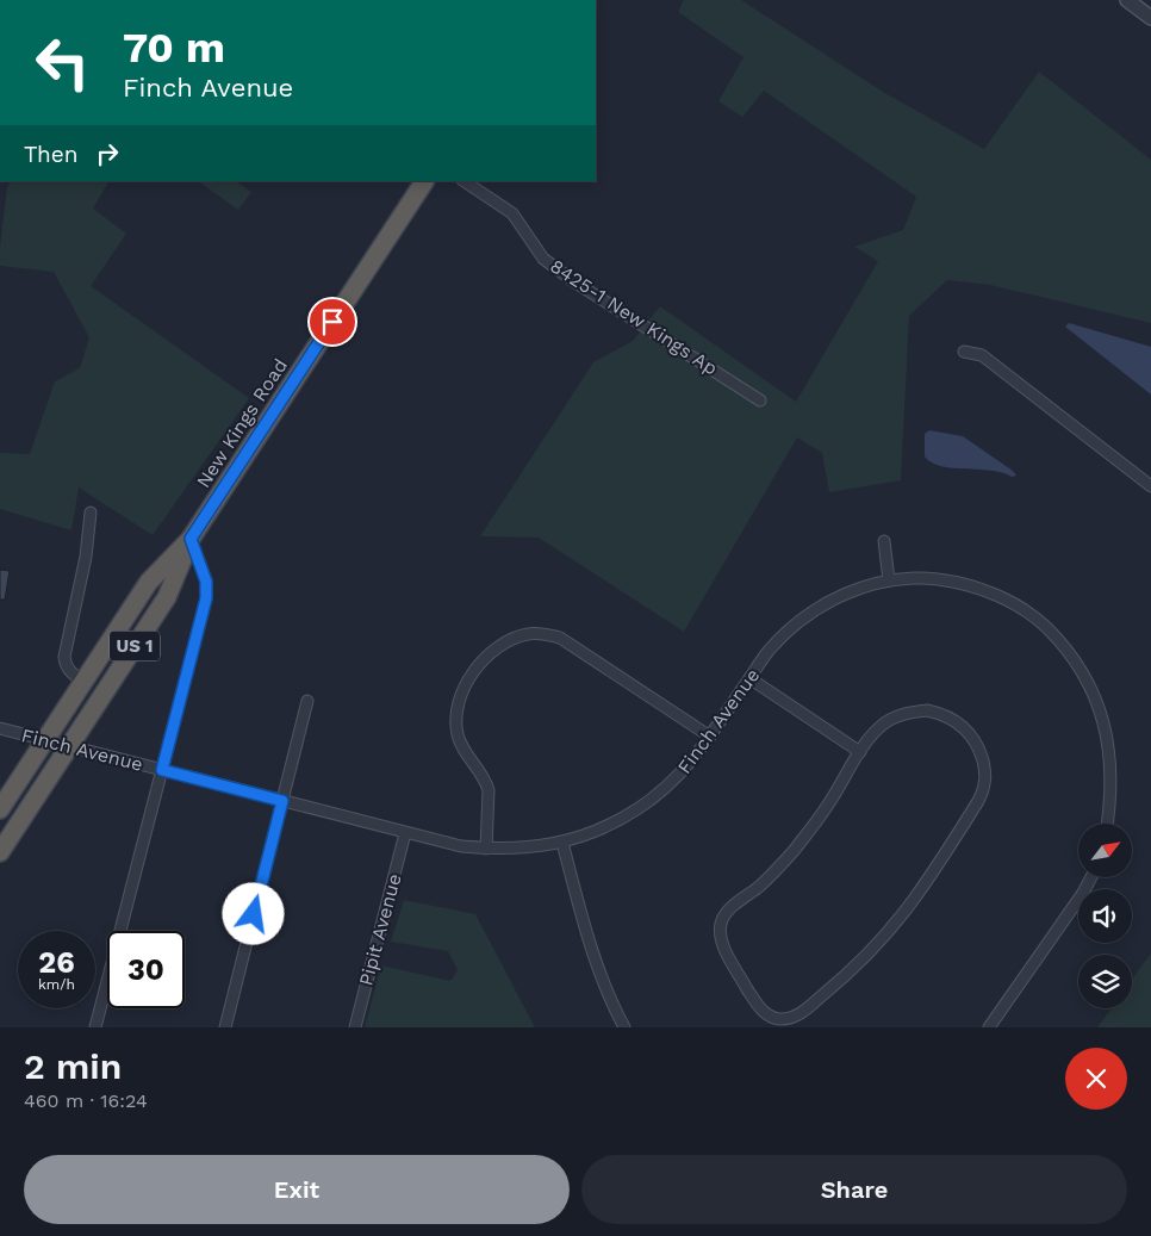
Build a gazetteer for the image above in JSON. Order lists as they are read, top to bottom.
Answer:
{
  "streets": {
    "highway": ["New Kings Road", "US 1"],
    "street": ["8425-1 New Kings Ap", "Finch Avenue", "Pipit Avenue"]
  },
  "crossings": [
    ["New Kings Road", "Finch Avenue"],
    ["Finch Avenue", "Pipit Avenue"]
  ],
  "north": "top right",
  "page": {
    "turn": ["70 m", "Finch Avenue"],
    "then": "Then",
    "speed": "26 km/h",
    "limit": "30",
    "heading": ["2 min", "460 m · 16:24"],
    "buttons": ["Exit", "Share"]
  }
}
